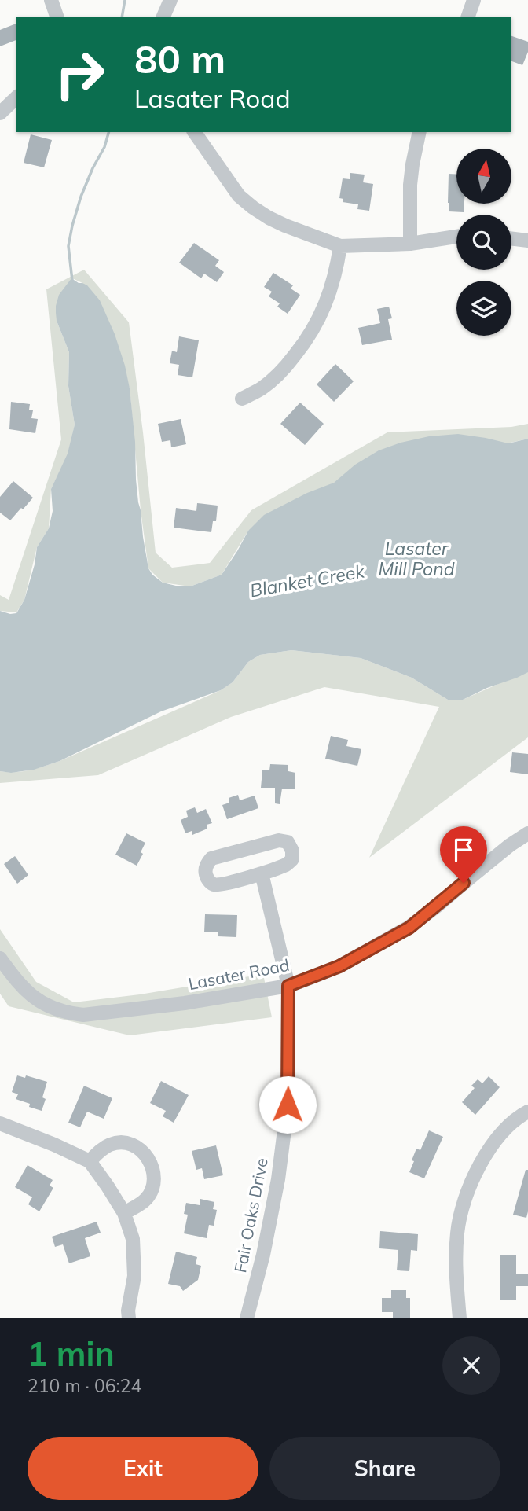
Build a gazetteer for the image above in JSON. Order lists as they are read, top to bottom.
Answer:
{
  "streets": {
    "street": ["Lasater Road", "Fair Oaks Drive"]
  },
  "crossings": [
    ["Lasater Road", "Fair Oaks Drive"]
  ],
  "water": ["Lasater Mill Pond", "Blanket Creek"],
  "north": "top",
  "page": {
    "turn": ["80 m", "Lasater Road"],
    "heading": ["1 min", "210 m · 06:24"],
    "buttons": ["Exit", "Share"]
  }
}
